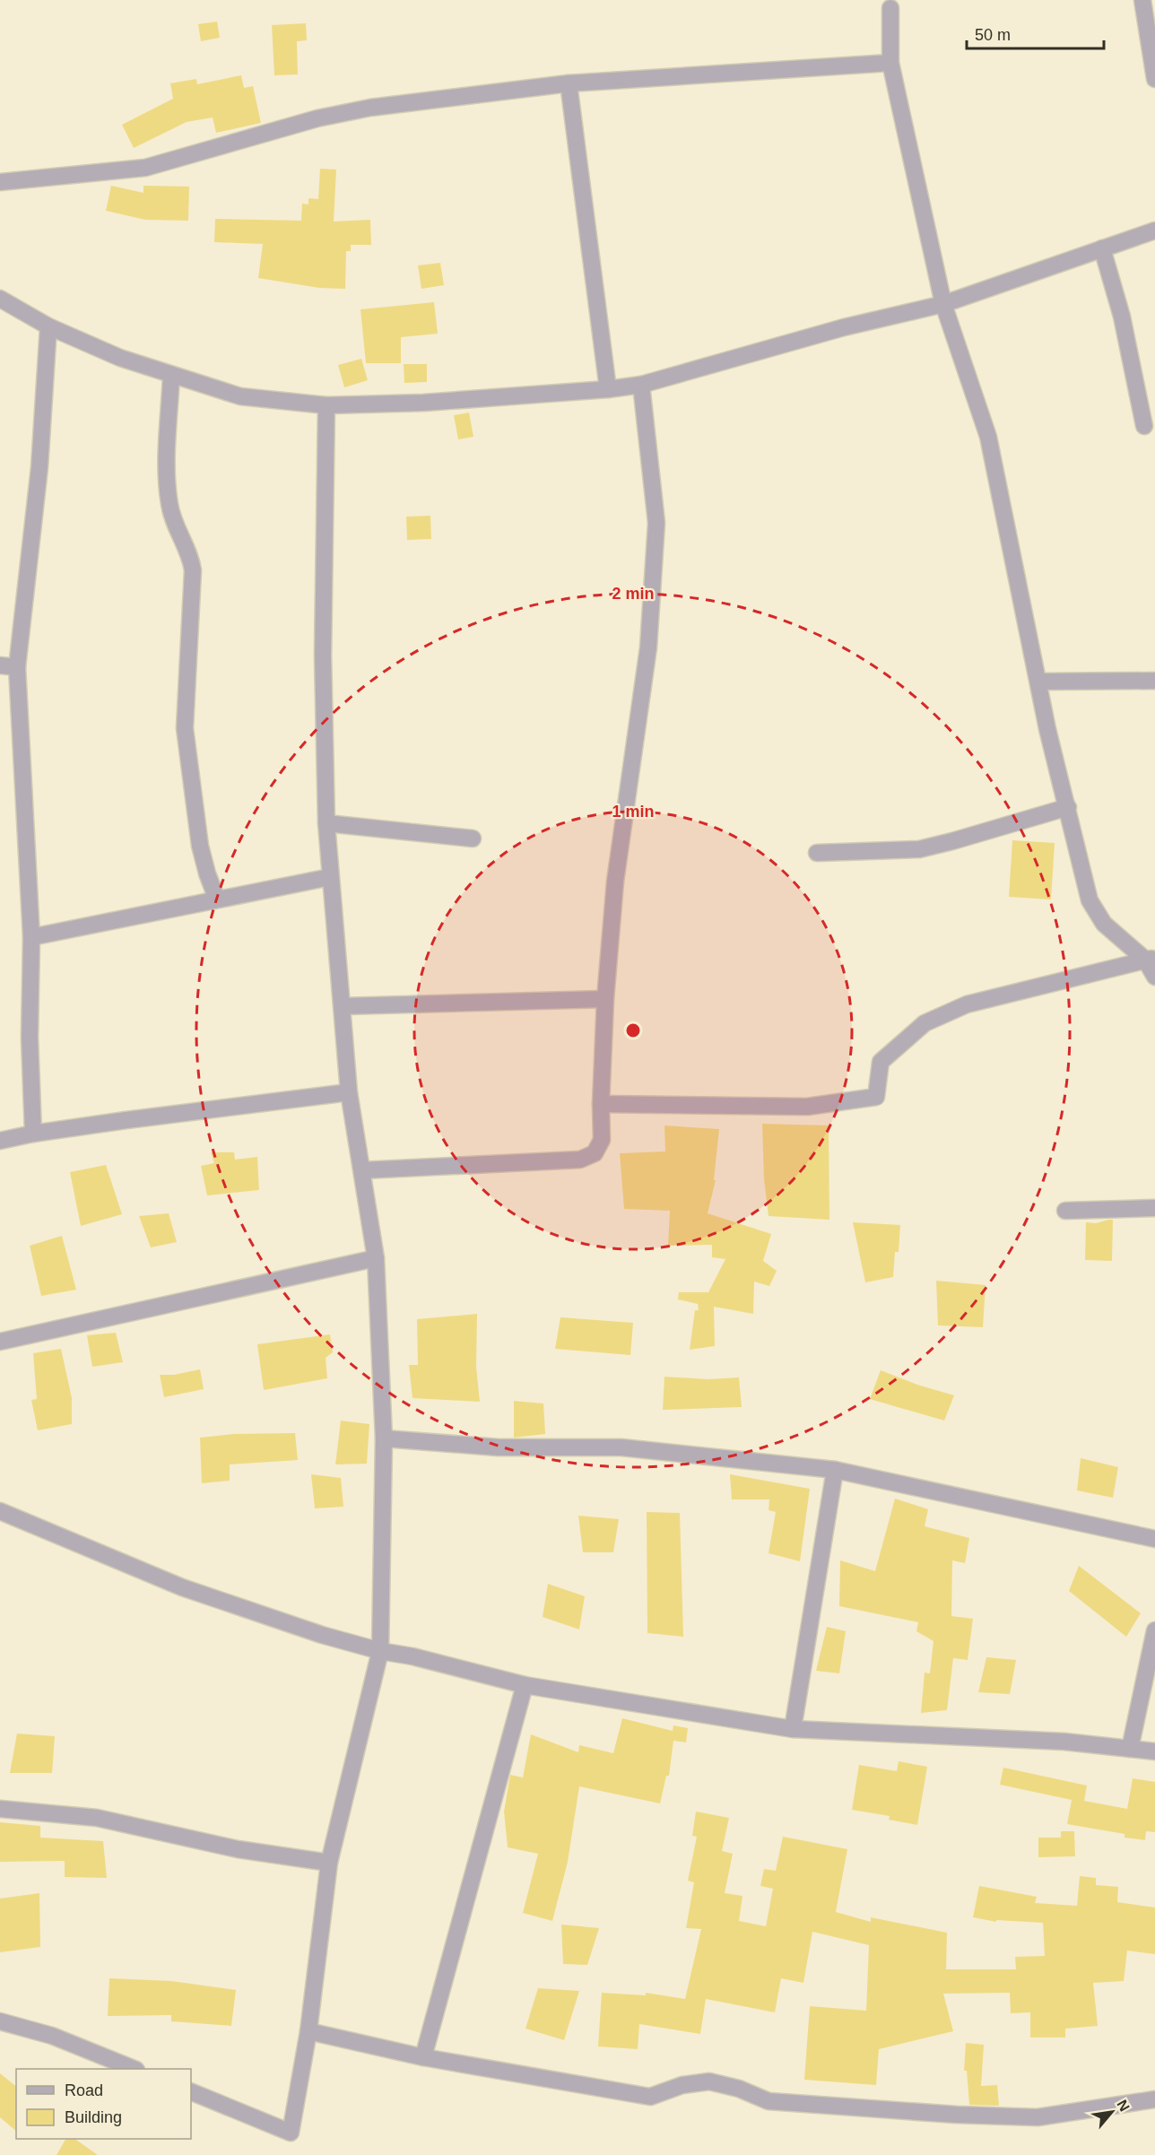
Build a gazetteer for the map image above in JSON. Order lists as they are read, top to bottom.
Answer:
{
  "legend": ["Road", "Building"],
  "scale_bar": "50 m",
  "north": "top right",
  "rings": ["2 min", "1 min"]
}
